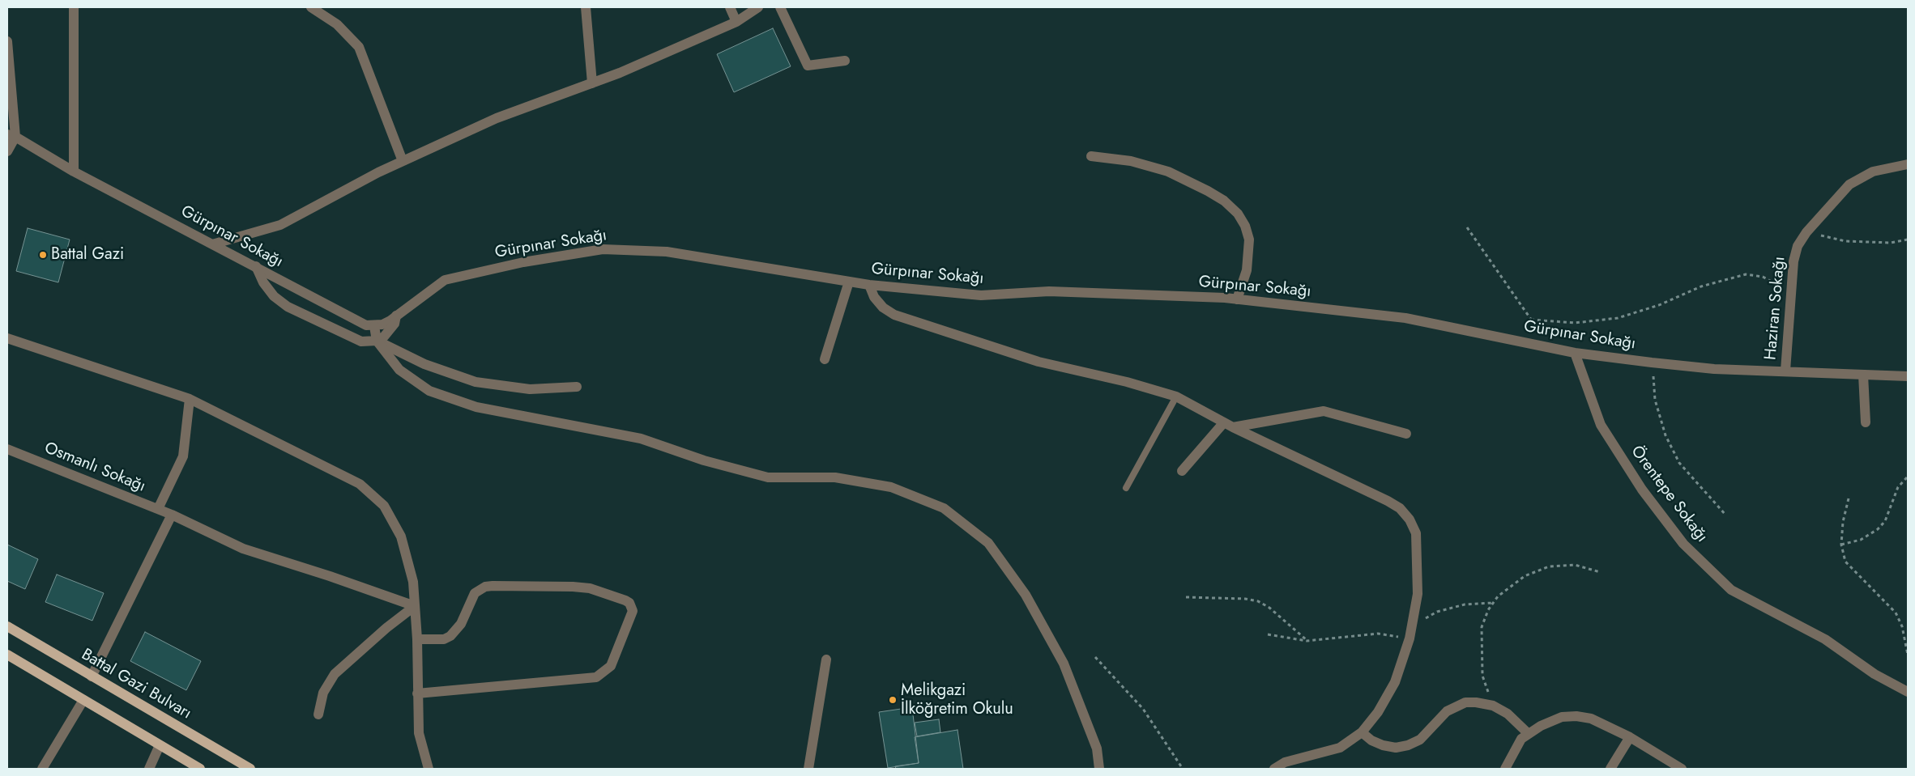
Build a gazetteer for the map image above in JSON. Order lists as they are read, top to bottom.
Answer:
{
  "streets": {
    "main road": ["Battal Gazi Bulvarı"],
    "street": [
      "Gürpınar Sokağı",
      "Haziran Sokağı",
      "Osmanlı Sokağı",
      "Örentepe Sokağı"
    ]
  },
  "crossings": [
    ["Gürpınar Sokağı", "Haziran Sokağı"],
    ["Gürpınar Sokağı", "Örentepe Sokağı"]
  ],
  "places": ["Battal Gazi", "Melikgazi İlköğretim Okulu"]
}
